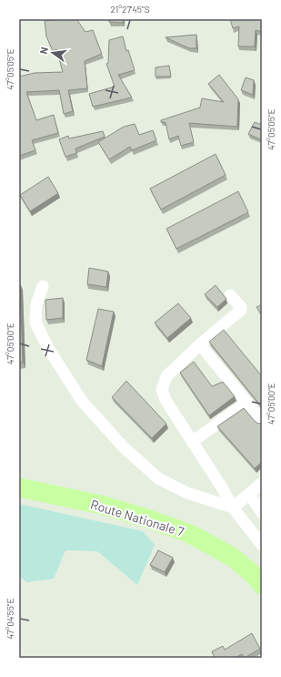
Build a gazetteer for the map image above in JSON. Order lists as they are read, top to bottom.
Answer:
{
  "streets": {
    "main road": ["Route Nationale 7"]
  },
  "north": "left",
  "coordinates": [
    "21°27'45\"S",
    "47°05'05\"E",
    "47°05'00\"E",
    "47°04'55\"E"
  ]
}
